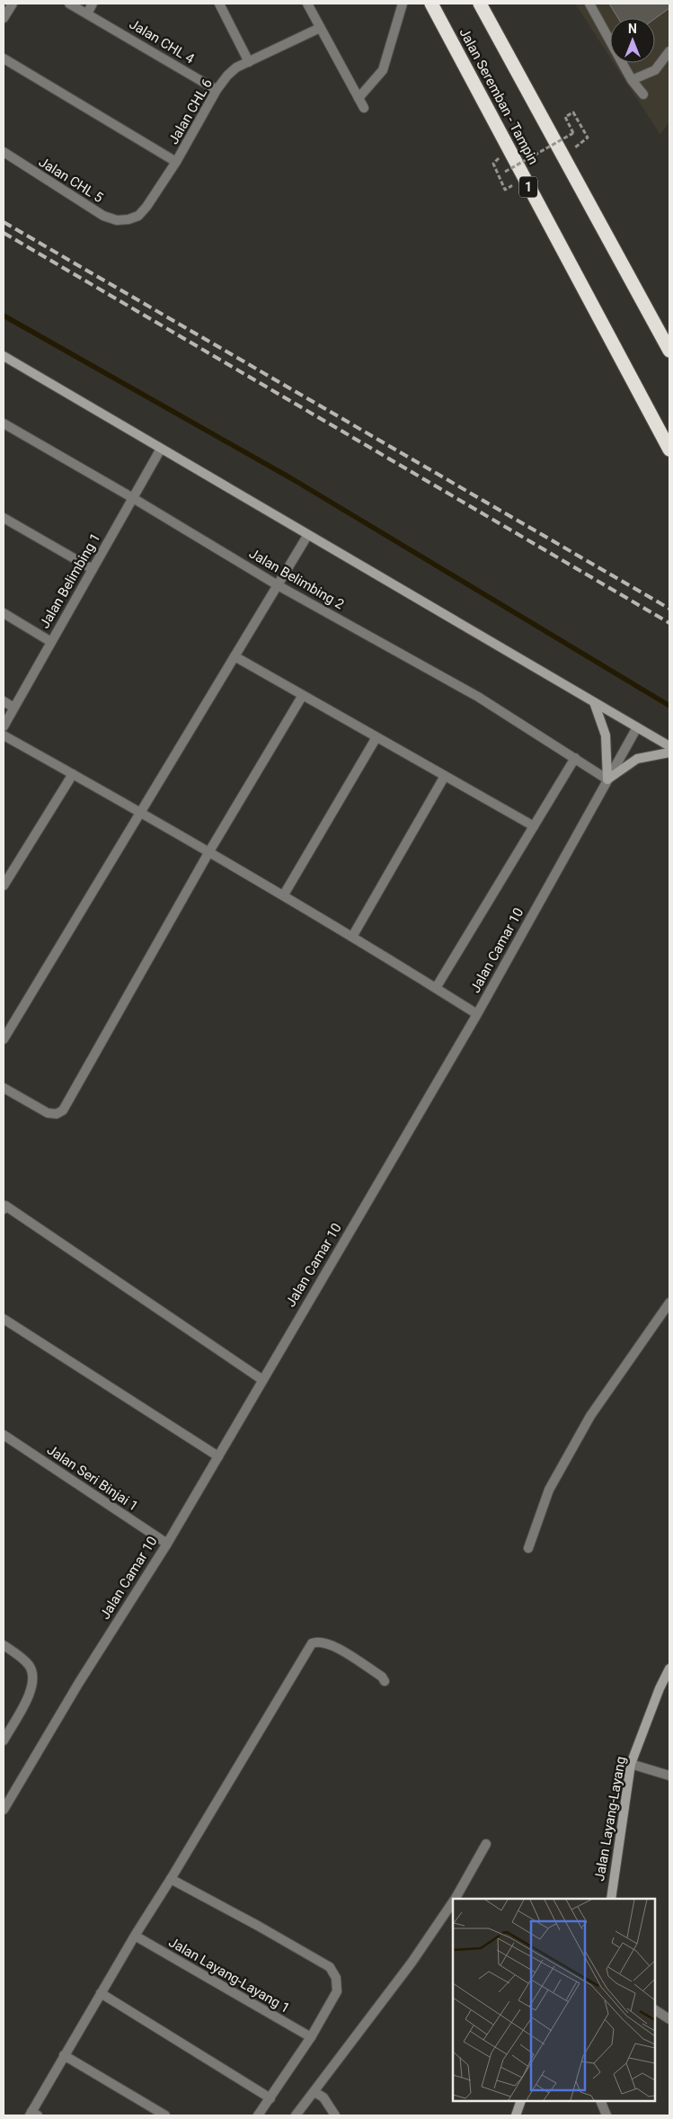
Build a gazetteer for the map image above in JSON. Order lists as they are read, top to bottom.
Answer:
{
  "streets": {
    "highway": ["Jalan Seremban - Tampin", "1"],
    "main road": ["Jalan Layang-Layang"],
    "street": [
      "Jalan CHL 4",
      "Jalan CHL 6",
      "Jalan CHL 5",
      "Jalan Belimbing 2",
      "Jalan Belimbing 1",
      "Jalan Camar 10",
      "Jalan Seri Binjai 1",
      "Jalan Layang-Layang 1"
    ]
  },
  "crossings": [
    ["Jalan CHL 4", "Jalan CHL 6"],
    ["Jalan CHL 6", "Jalan CHL 5"],
    ["Jalan Belimbing 2", "Jalan Belimbing 1"],
    ["Jalan Belimbing 2", "Jalan Camar 10"],
    ["Jalan Camar 10", "Jalan Seri Binjai 1"]
  ],
  "north": "top"
}
